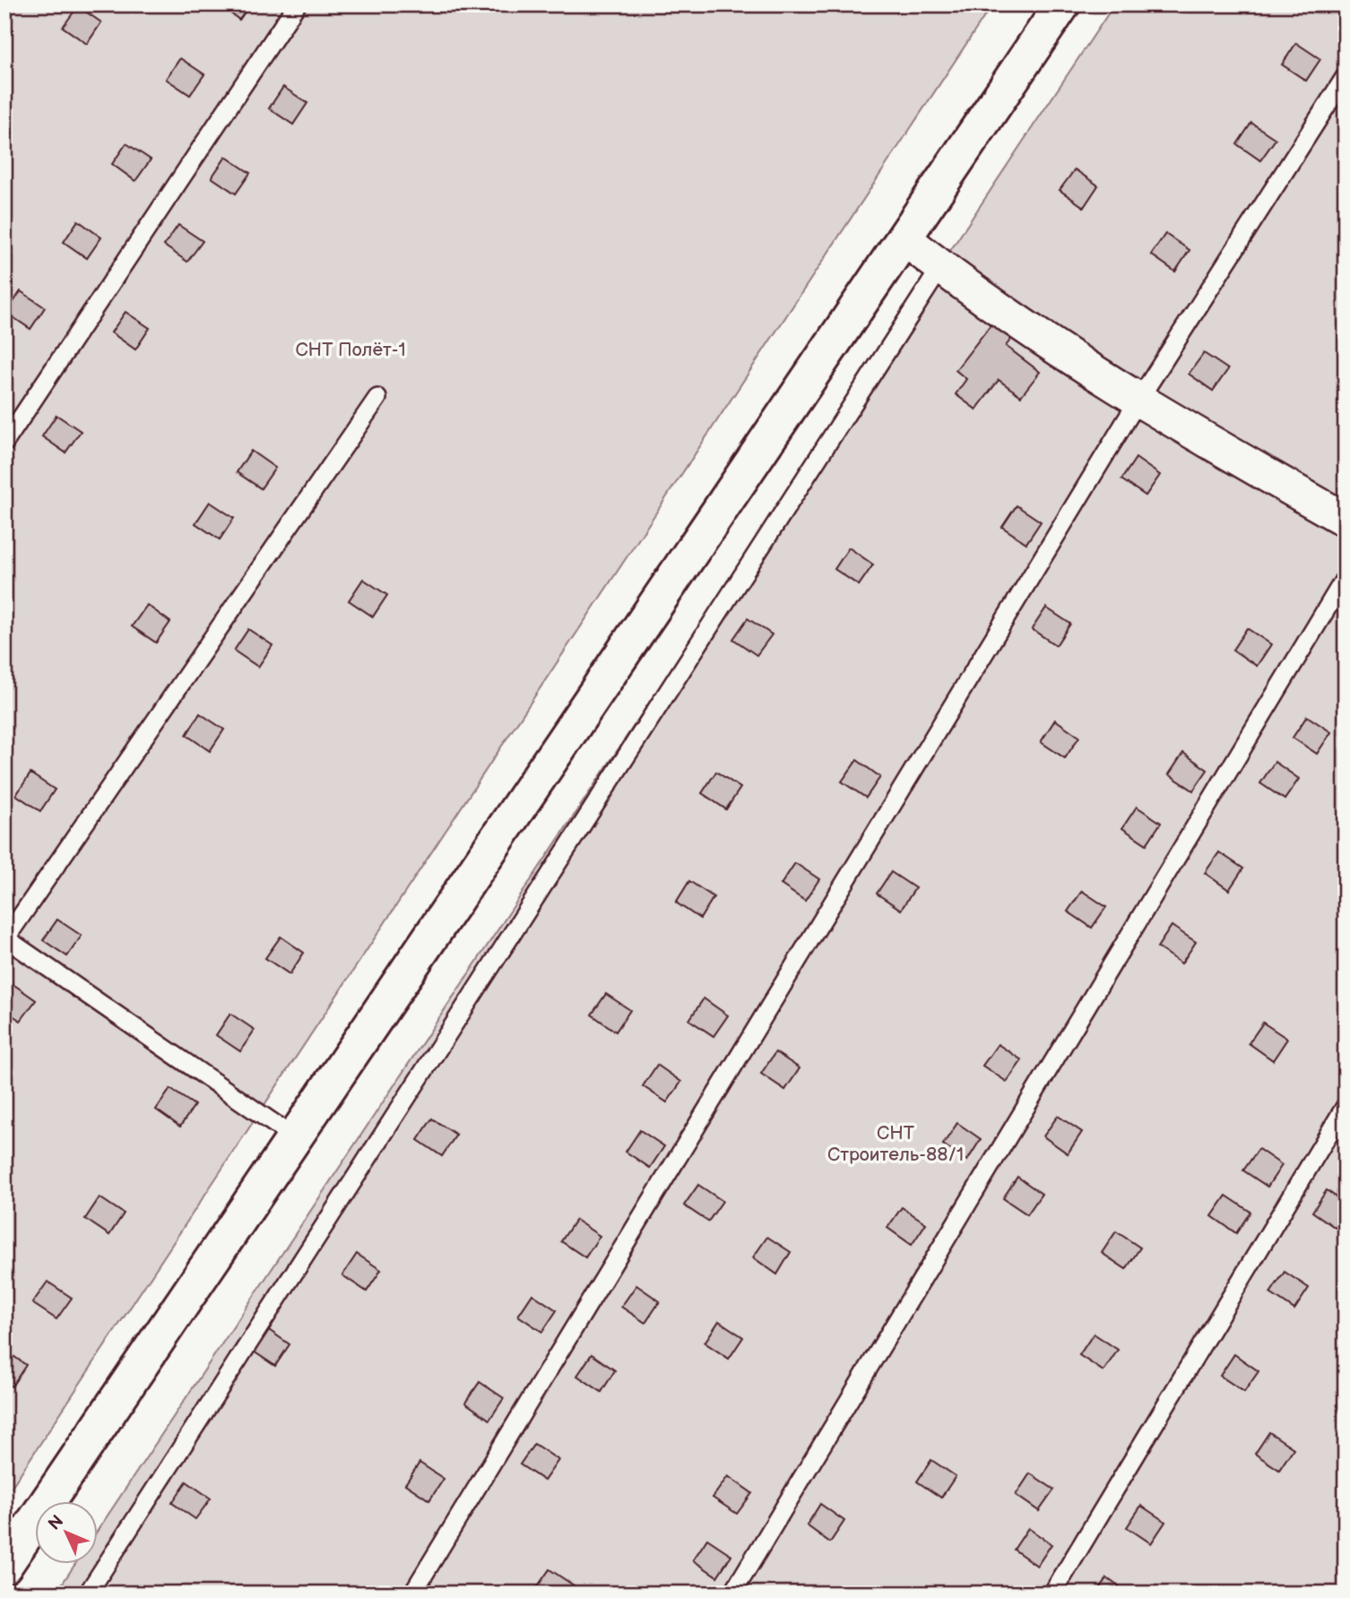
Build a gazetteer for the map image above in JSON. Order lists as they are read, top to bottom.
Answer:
{
  "parks": ["СНТ Полёт-1", "СНТ Строитель-88/1"],
  "north": "top left"
}
